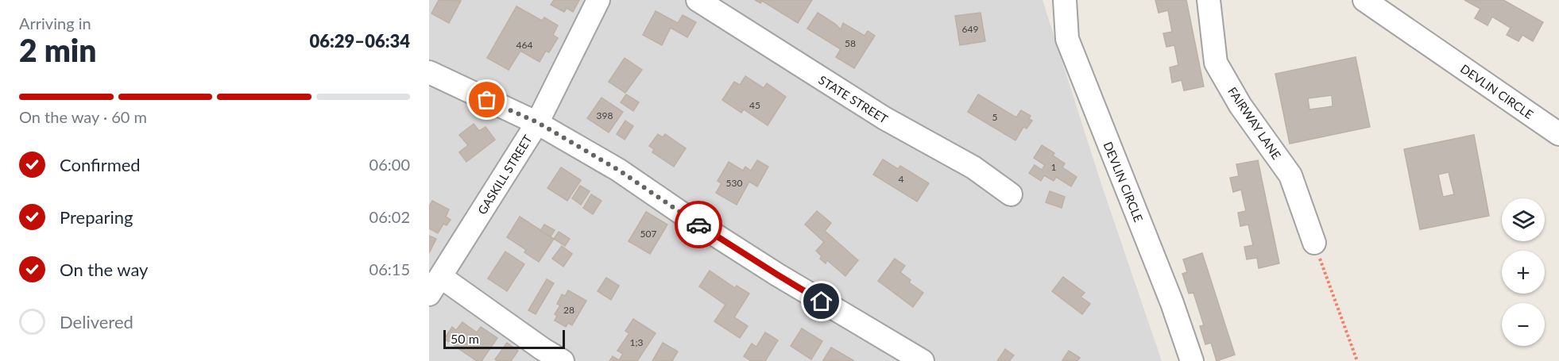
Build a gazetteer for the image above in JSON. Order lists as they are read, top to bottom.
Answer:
{
  "streets": {
    "street": [
      "DEVLIN CIRCLE",
      "STATE STREET",
      "FAIRWAY LANE",
      "GASKILL STREET"
    ]
  },
  "house_numbers": [
    "649",
    "58",
    "464",
    "45",
    "398",
    "5",
    "1",
    "4",
    "530",
    "507",
    "28",
    "1;3"
  ],
  "scale_bar": "50 m",
  "page": {
    "heading": ["2 min", "Arriving in", "06:29–06:34"],
    "bar": "On the way · 60 m",
    "list": [
      ["Confirmed", "06:00"],
      ["Preparing", "06:02"],
      ["On the way", "06:15"],
      "Delivered"
    ],
    "map_buttons": ["+", "−"],
    "scale": "50 m"
  }
}
